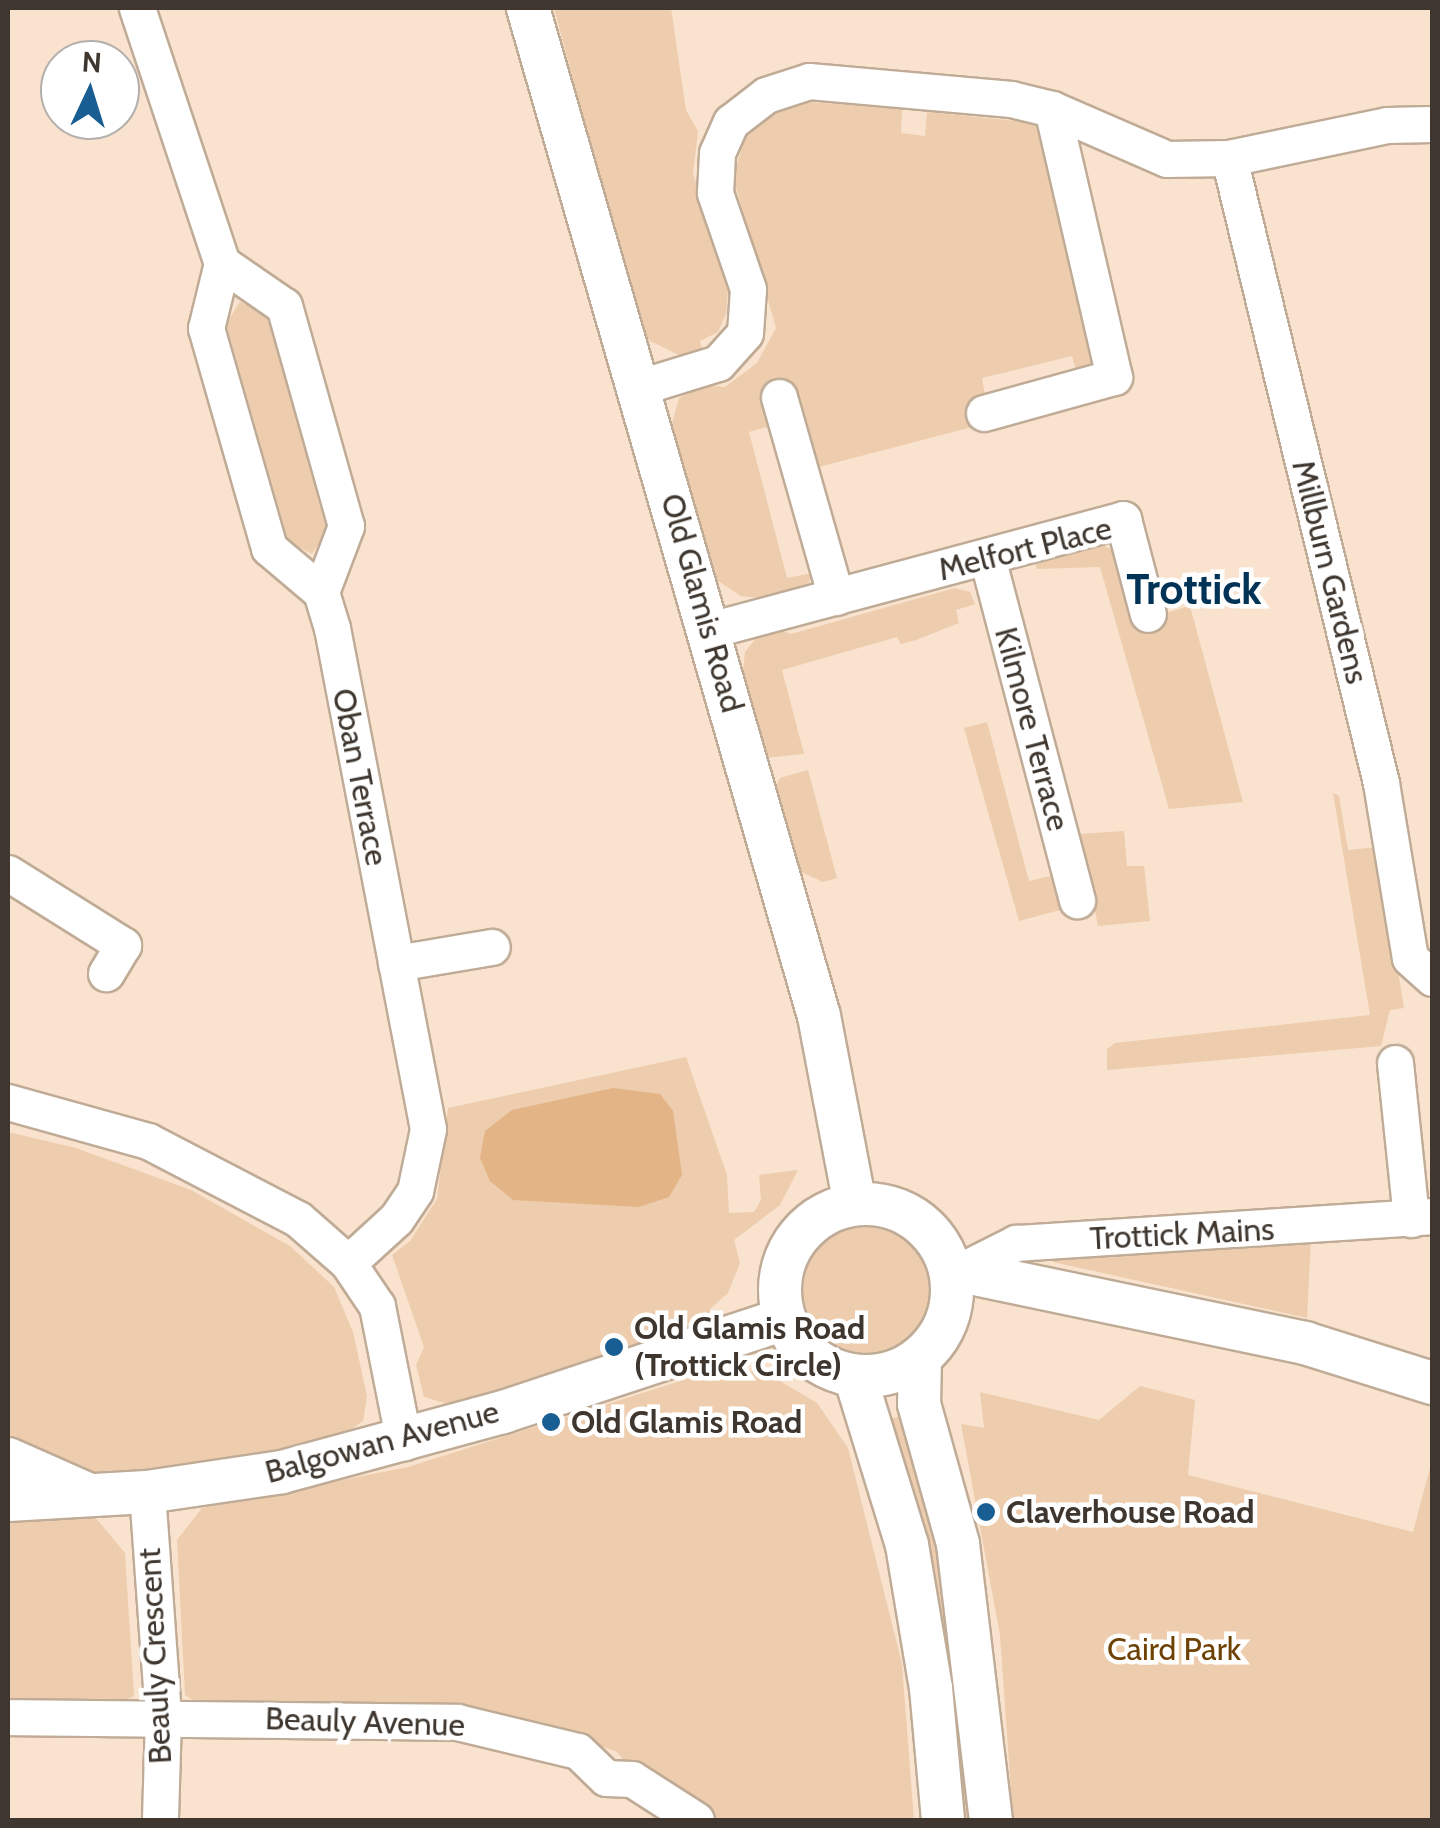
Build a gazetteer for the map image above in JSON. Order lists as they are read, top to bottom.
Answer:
{
  "streets": {
    "street": [
      "Melfort Place",
      "Millburn Gardens",
      "Old Glamis Road",
      "Kilmore Terrace",
      "Oban Terrace",
      "Trottick Mains",
      "Balgowan Avenue",
      "Beauly Crescent",
      "Beauly Avenue"
    ]
  },
  "crossings": [
    ["Melfort Place", "Old Glamis Road"],
    ["Melfort Place", "Kilmore Terrace"],
    ["Old Glamis Road", "Trottick Mains"],
    ["Old Glamis Road", "Balgowan Avenue"],
    ["Trottick Mains", "Balgowan Avenue"],
    ["Balgowan Avenue", "Beauly Crescent"],
    ["Beauly Crescent", "Beauly Avenue"]
  ],
  "districts": ["Trottick"],
  "parks": ["Caird Park"],
  "places": ["Old Glamis Road (Trottick Circle)", "Old Glamis Road", "Claverhouse Road"],
  "north": "top"
}
